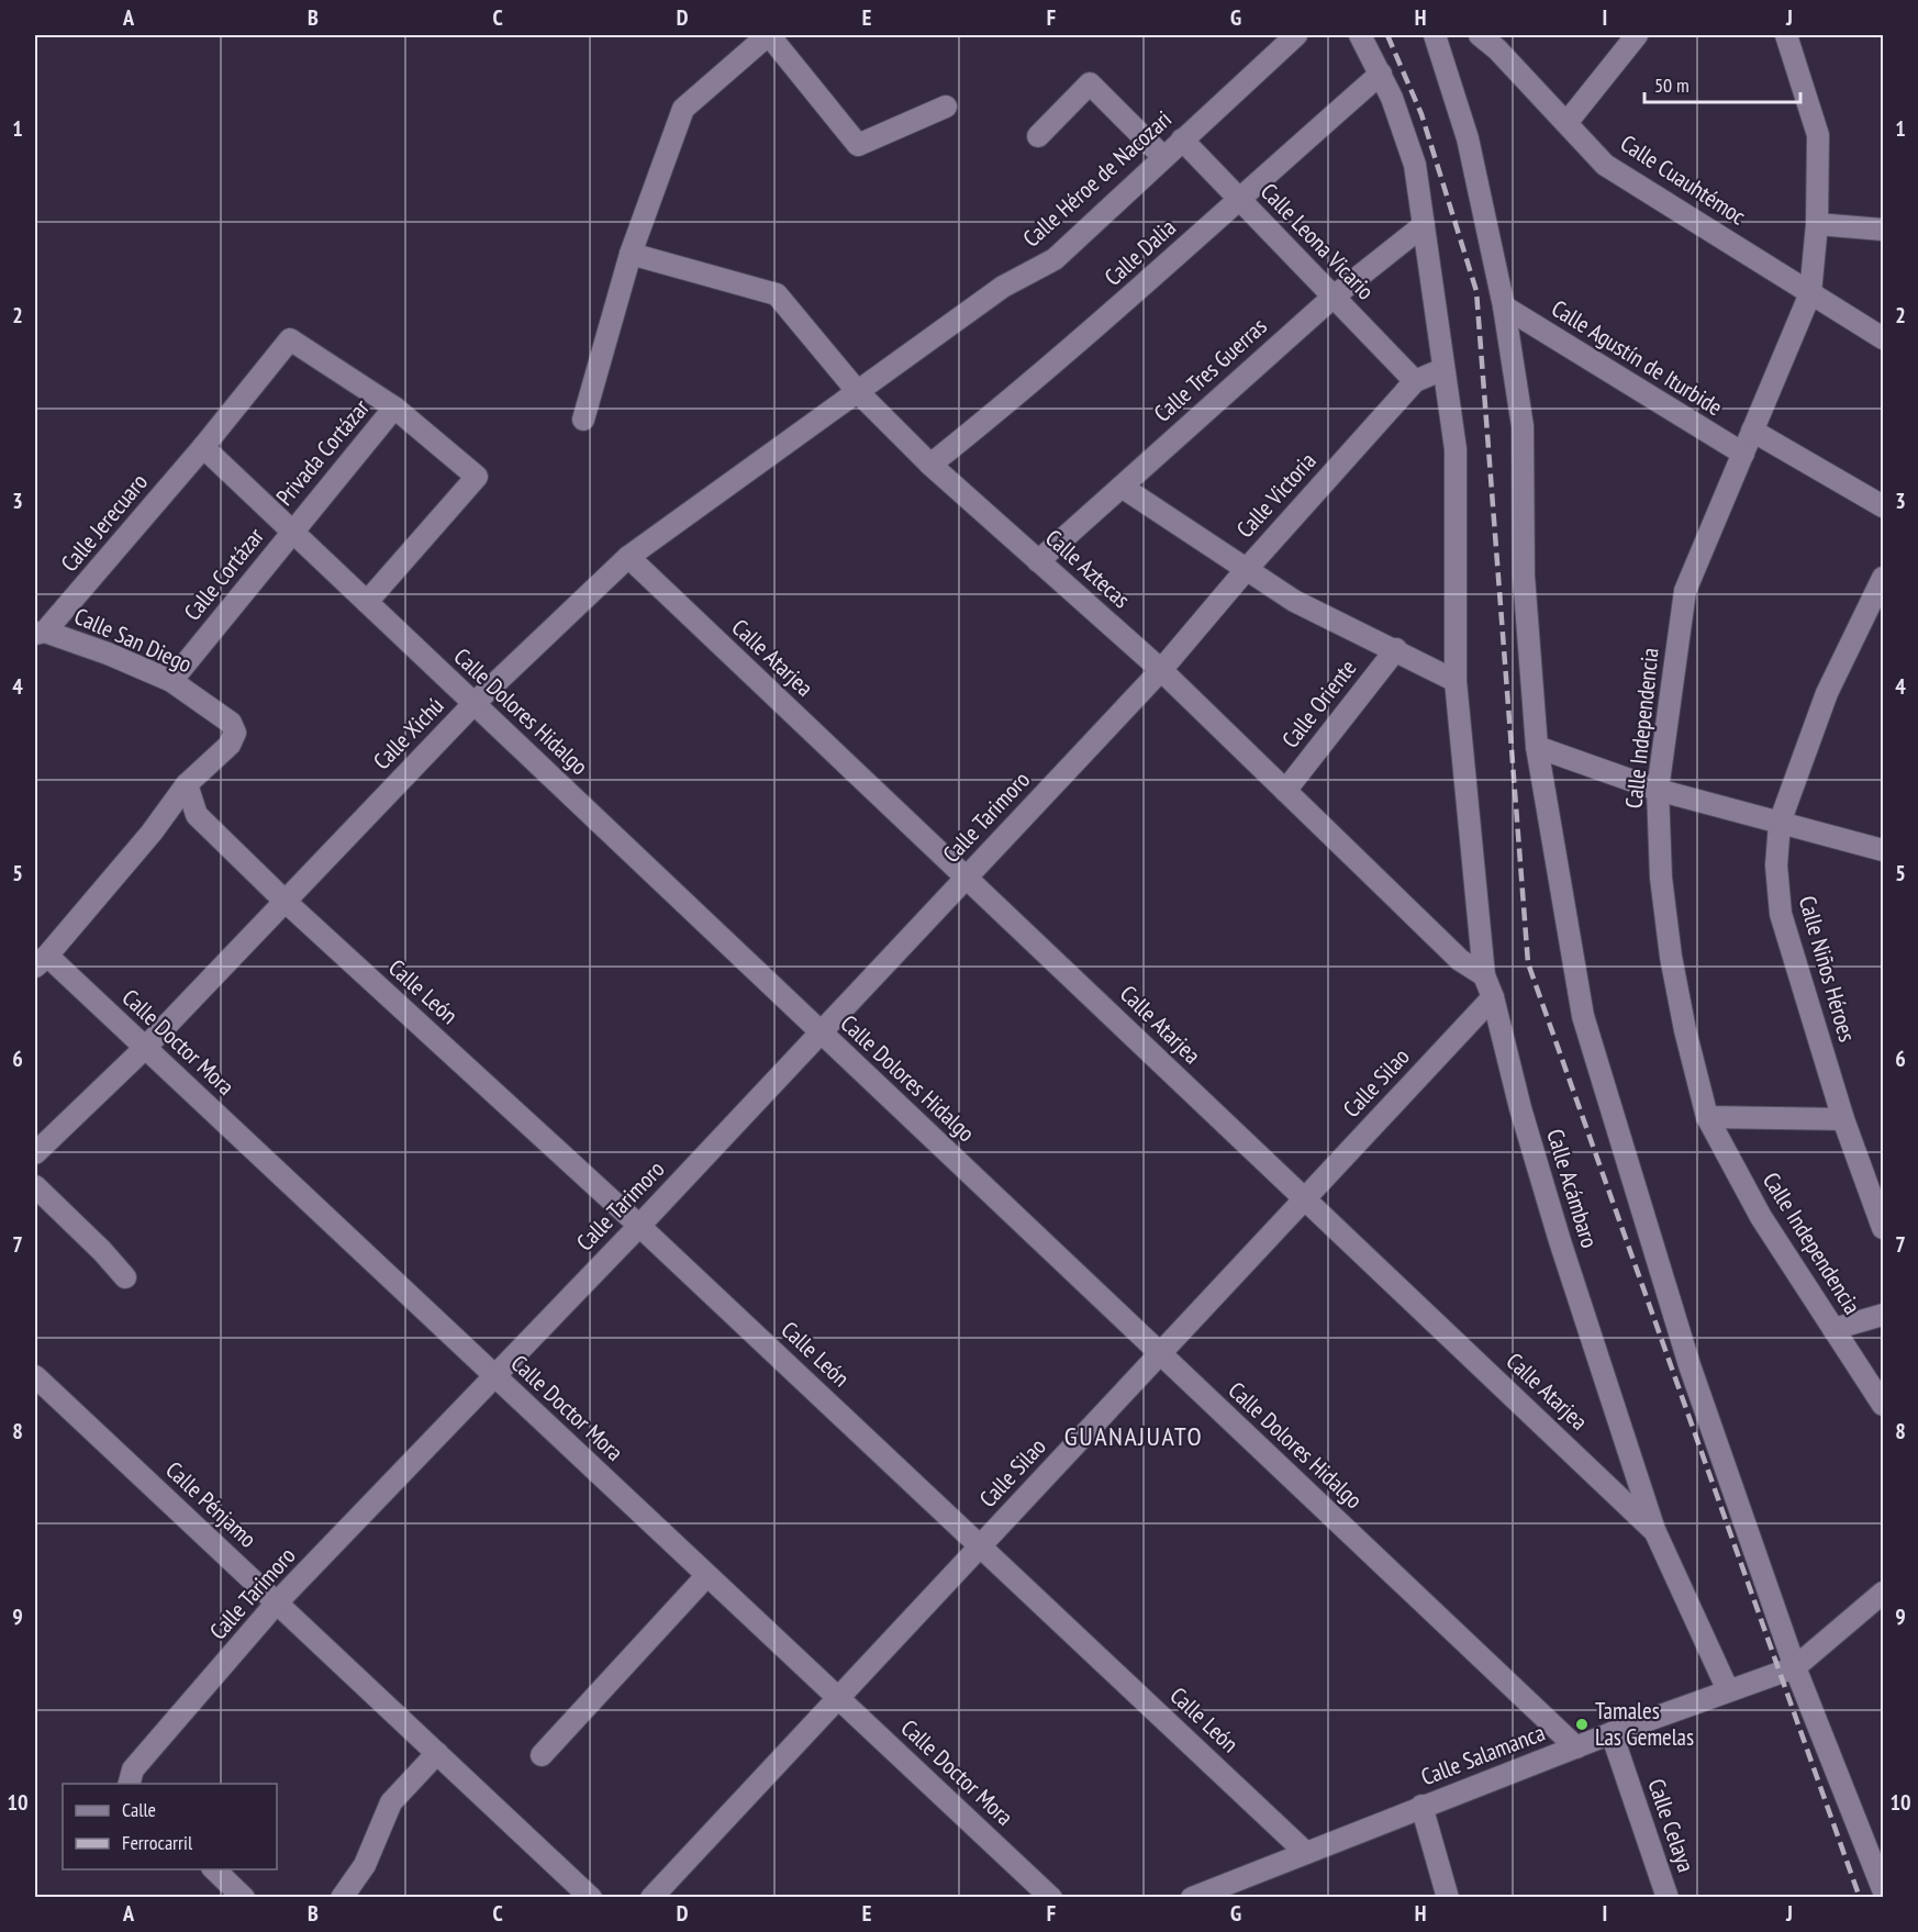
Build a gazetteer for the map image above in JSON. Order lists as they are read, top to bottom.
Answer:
{
  "streets": {
    "street": [
      "Calle Héroe de Nacozari",
      "Calle Cuauhtémoc",
      "Calle Leona Vicario",
      "Calle Dalia",
      "Calle Agustín de Iturbide",
      "Calle Tres Guerras",
      "Privada Cortázar",
      "Calle Victoria",
      "Calle Jerecuaro",
      "Calle Aztecas",
      "Calle Cortázar",
      "Calle San Diego",
      "Calle Atarjea",
      "Calle Oriente",
      "Calle Dolores Hidalgo",
      "Calle Independencia",
      "Calle Xichú",
      "Calle Tarimoro",
      "Calle Niños Héroes",
      "Calle León",
      "Calle Doctor Mora",
      "Calle Silao",
      "Calle Acámbaro",
      "Calle Pénjamo",
      "Calle Salamanca",
      "Calle Celaya"
    ]
  },
  "crossings": [
    ["Calle Héroe de Nacozari", "Calle Leona Vicario"],
    ["Calle Héroe de Nacozari", "Calle Aztecas"],
    ["Calle Héroe de Nacozari", "Calle Xichú"],
    ["Calle Cuauhtémoc", "Calle Independencia"],
    ["Calle Leona Vicario", "Calle Dalia"],
    ["Calle Leona Vicario", "Calle Tres Guerras"],
    ["Calle Leona Vicario", "Calle Victoria"],
    ["Calle Dalia", "Calle Aztecas"],
    ["Calle Dalia", "Calle Acámbaro"],
    ["Calle Agustín de Iturbide", "Calle Independencia"],
    ["Calle Tres Guerras", "Calle Aztecas"],
    ["Calle Tres Guerras", "Calle Acámbaro"],
    ["Privada Cortázar", "Calle Jerecuaro"],
    ["Privada Cortázar", "Calle Cortázar"],
    ["Privada Cortázar", "Calle Dolores Hidalgo"],
    ["Calle Victoria", "Calle Aztecas"],
    ["Calle Victoria", "Calle Tarimoro"],
    ["Calle Victoria", "Calle Acámbaro"],
    ["Calle Jerecuaro", "Calle San Diego"],
    ["Calle Jerecuaro", "Calle Dolores Hidalgo"],
    ["Calle Aztecas", "Calle Oriente"],
    ["Calle Aztecas", "Calle Xichú"],
    ["Calle Aztecas", "Calle Tarimoro"],
    ["Calle Aztecas", "Calle Acámbaro"],
    ["Calle Cortázar", "Calle San Diego"],
    ["Calle Cortázar", "Calle Dolores Hidalgo"],
    ["Calle San Diego", "Calle León"],
    ["Calle Atarjea", "Calle Xichú"],
    ["Calle Atarjea", "Calle Tarimoro"],
    ["Calle Atarjea", "Calle Silao"],
    ["Calle Atarjea", "Calle Acámbaro"],
    ["Calle Dolores Hidalgo", "Calle Xichú"],
    ["Calle Dolores Hidalgo", "Calle Tarimoro"],
    ["Calle Dolores Hidalgo", "Calle Silao"],
    ["Calle Dolores Hidalgo", "Calle Salamanca"],
    ["Calle Xichú", "Calle León"],
    ["Calle Xichú", "Calle Doctor Mora"],
    ["Calle Tarimoro", "Calle León"],
    ["Calle Tarimoro", "Calle Doctor Mora"],
    ["Calle Tarimoro", "Calle Pénjamo"],
    ["Calle León", "Calle Silao"],
    ["Calle León", "Calle Salamanca"],
    ["Calle Doctor Mora", "Calle Silao"],
    ["Calle Silao", "Calle Acámbaro"],
    ["Calle Acámbaro", "Calle Salamanca"],
    ["Calle Salamanca", "Calle Celaya"]
  ],
  "districts": ["GUANAJUATO"],
  "places": ["Tamales Las Gemelas"],
  "legend": ["Calle", "Ferrocarril"],
  "scale_bar": "50 m",
  "grid": {
    "columns": [
      "A",
      "B",
      "C",
      "D",
      "E",
      "F",
      "G",
      "H",
      "I",
      "J"
    ],
    "rows": [
      "1",
      "2",
      "3",
      "4",
      "5",
      "6",
      "7",
      "8",
      "9",
      "10"
    ]
  }
}
